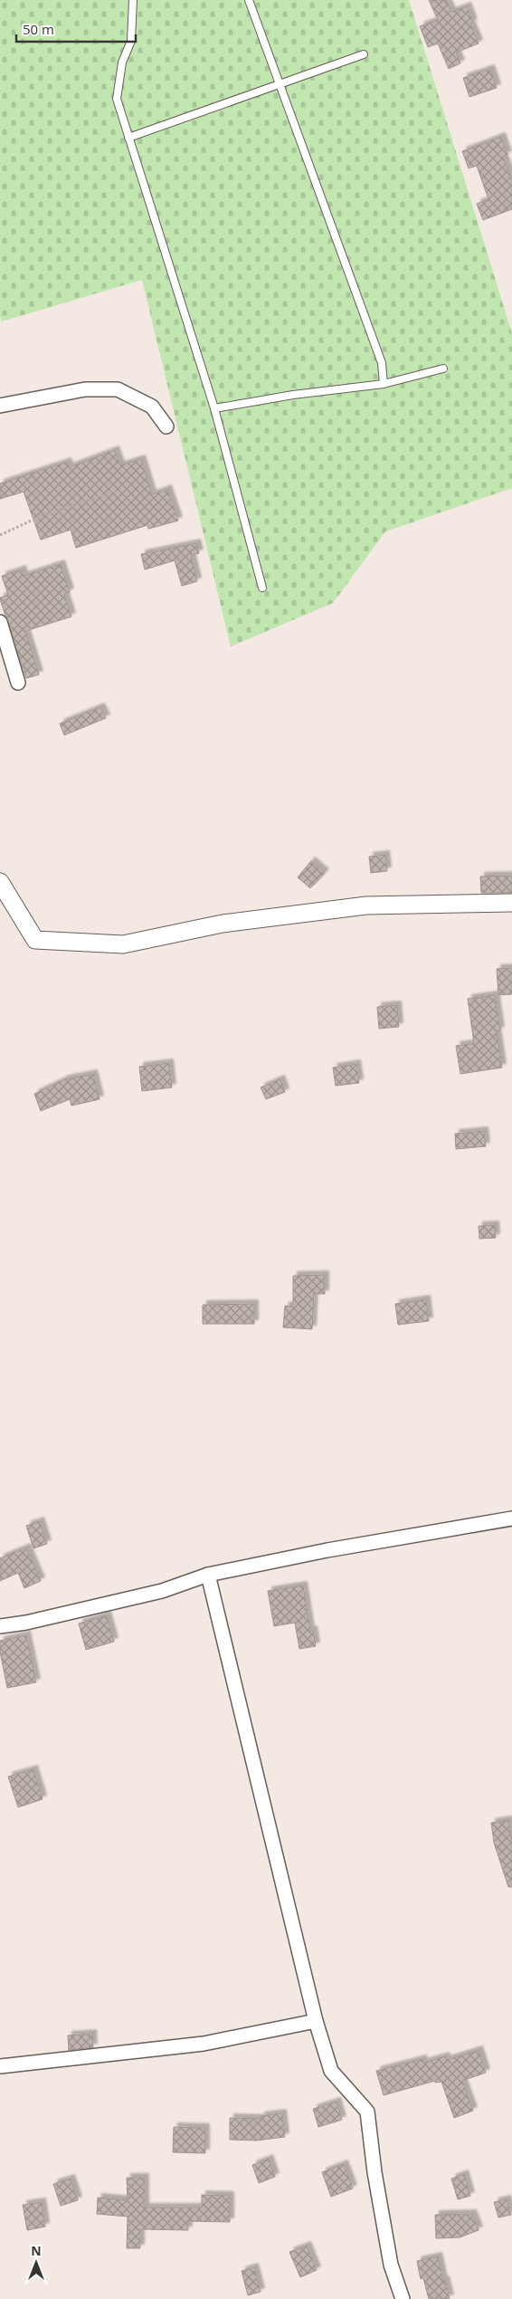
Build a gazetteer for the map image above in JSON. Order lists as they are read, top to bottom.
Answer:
{
  "scale_bar": "50 m",
  "north": "top"
}
